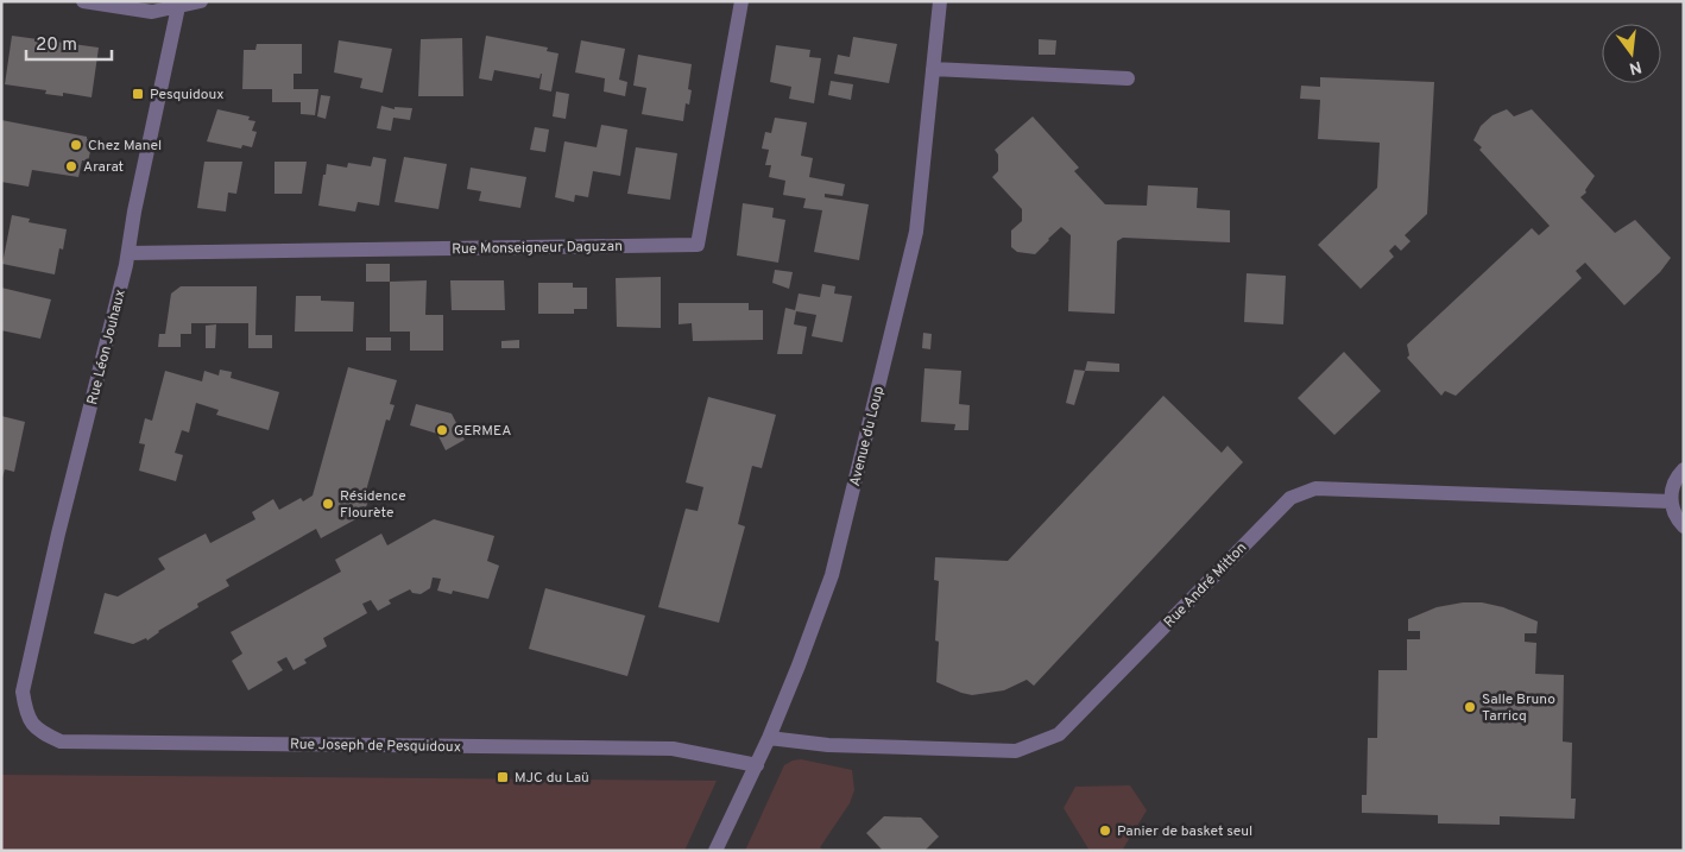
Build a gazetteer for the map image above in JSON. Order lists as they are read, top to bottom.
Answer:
{
  "streets": {
    "street": [
      "Rue Monseigneur Daguzan",
      "Rue Léon Jouhaux",
      "Avenue du Loup",
      "Rue André Mitton",
      "Rue Joseph de Pesquidoux"
    ]
  },
  "crossings": [
    ["Rue Monseigneur Daguzan", "Rue Léon Jouhaux"],
    ["Rue Léon Jouhaux", "Rue Joseph de Pesquidoux"],
    ["Avenue du Loup", "Rue André Mitton"],
    ["Avenue du Loup", "Rue Joseph de Pesquidoux"]
  ],
  "places": {
    "transit": ["Pesquidoux", "MJC du Laü"],
    "other": [
      "Chez Manel",
      "Ararat",
      "GERMEA",
      "Résidence Flourète",
      "Salle Bruno Tarricq",
      "Panier de basket seul"
    ]
  },
  "scale_bar": "20 m",
  "north": "bottom"
}
